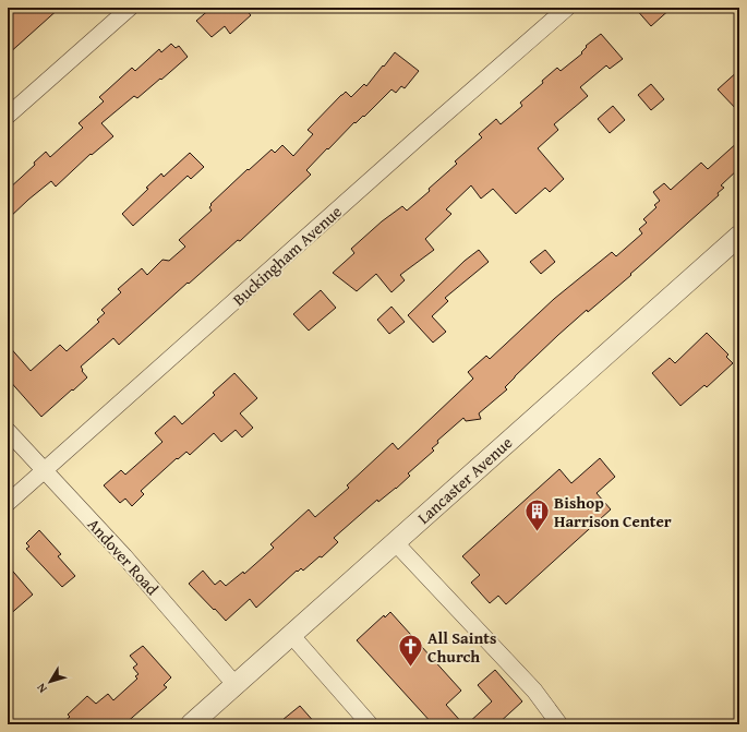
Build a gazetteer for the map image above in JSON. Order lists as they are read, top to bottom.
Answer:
{
  "streets": {
    "street": ["Buckingham Avenue", "Lancaster Avenue", "Andover Road"]
  },
  "crossings": [
    ["Buckingham Avenue", "Andover Road"],
    ["Lancaster Avenue", "Andover Road"]
  ],
  "places": {
    "building": ["Bishop Harrison Center"],
    "church": ["All Saints Church"]
  },
  "north": "bottom left"
}
